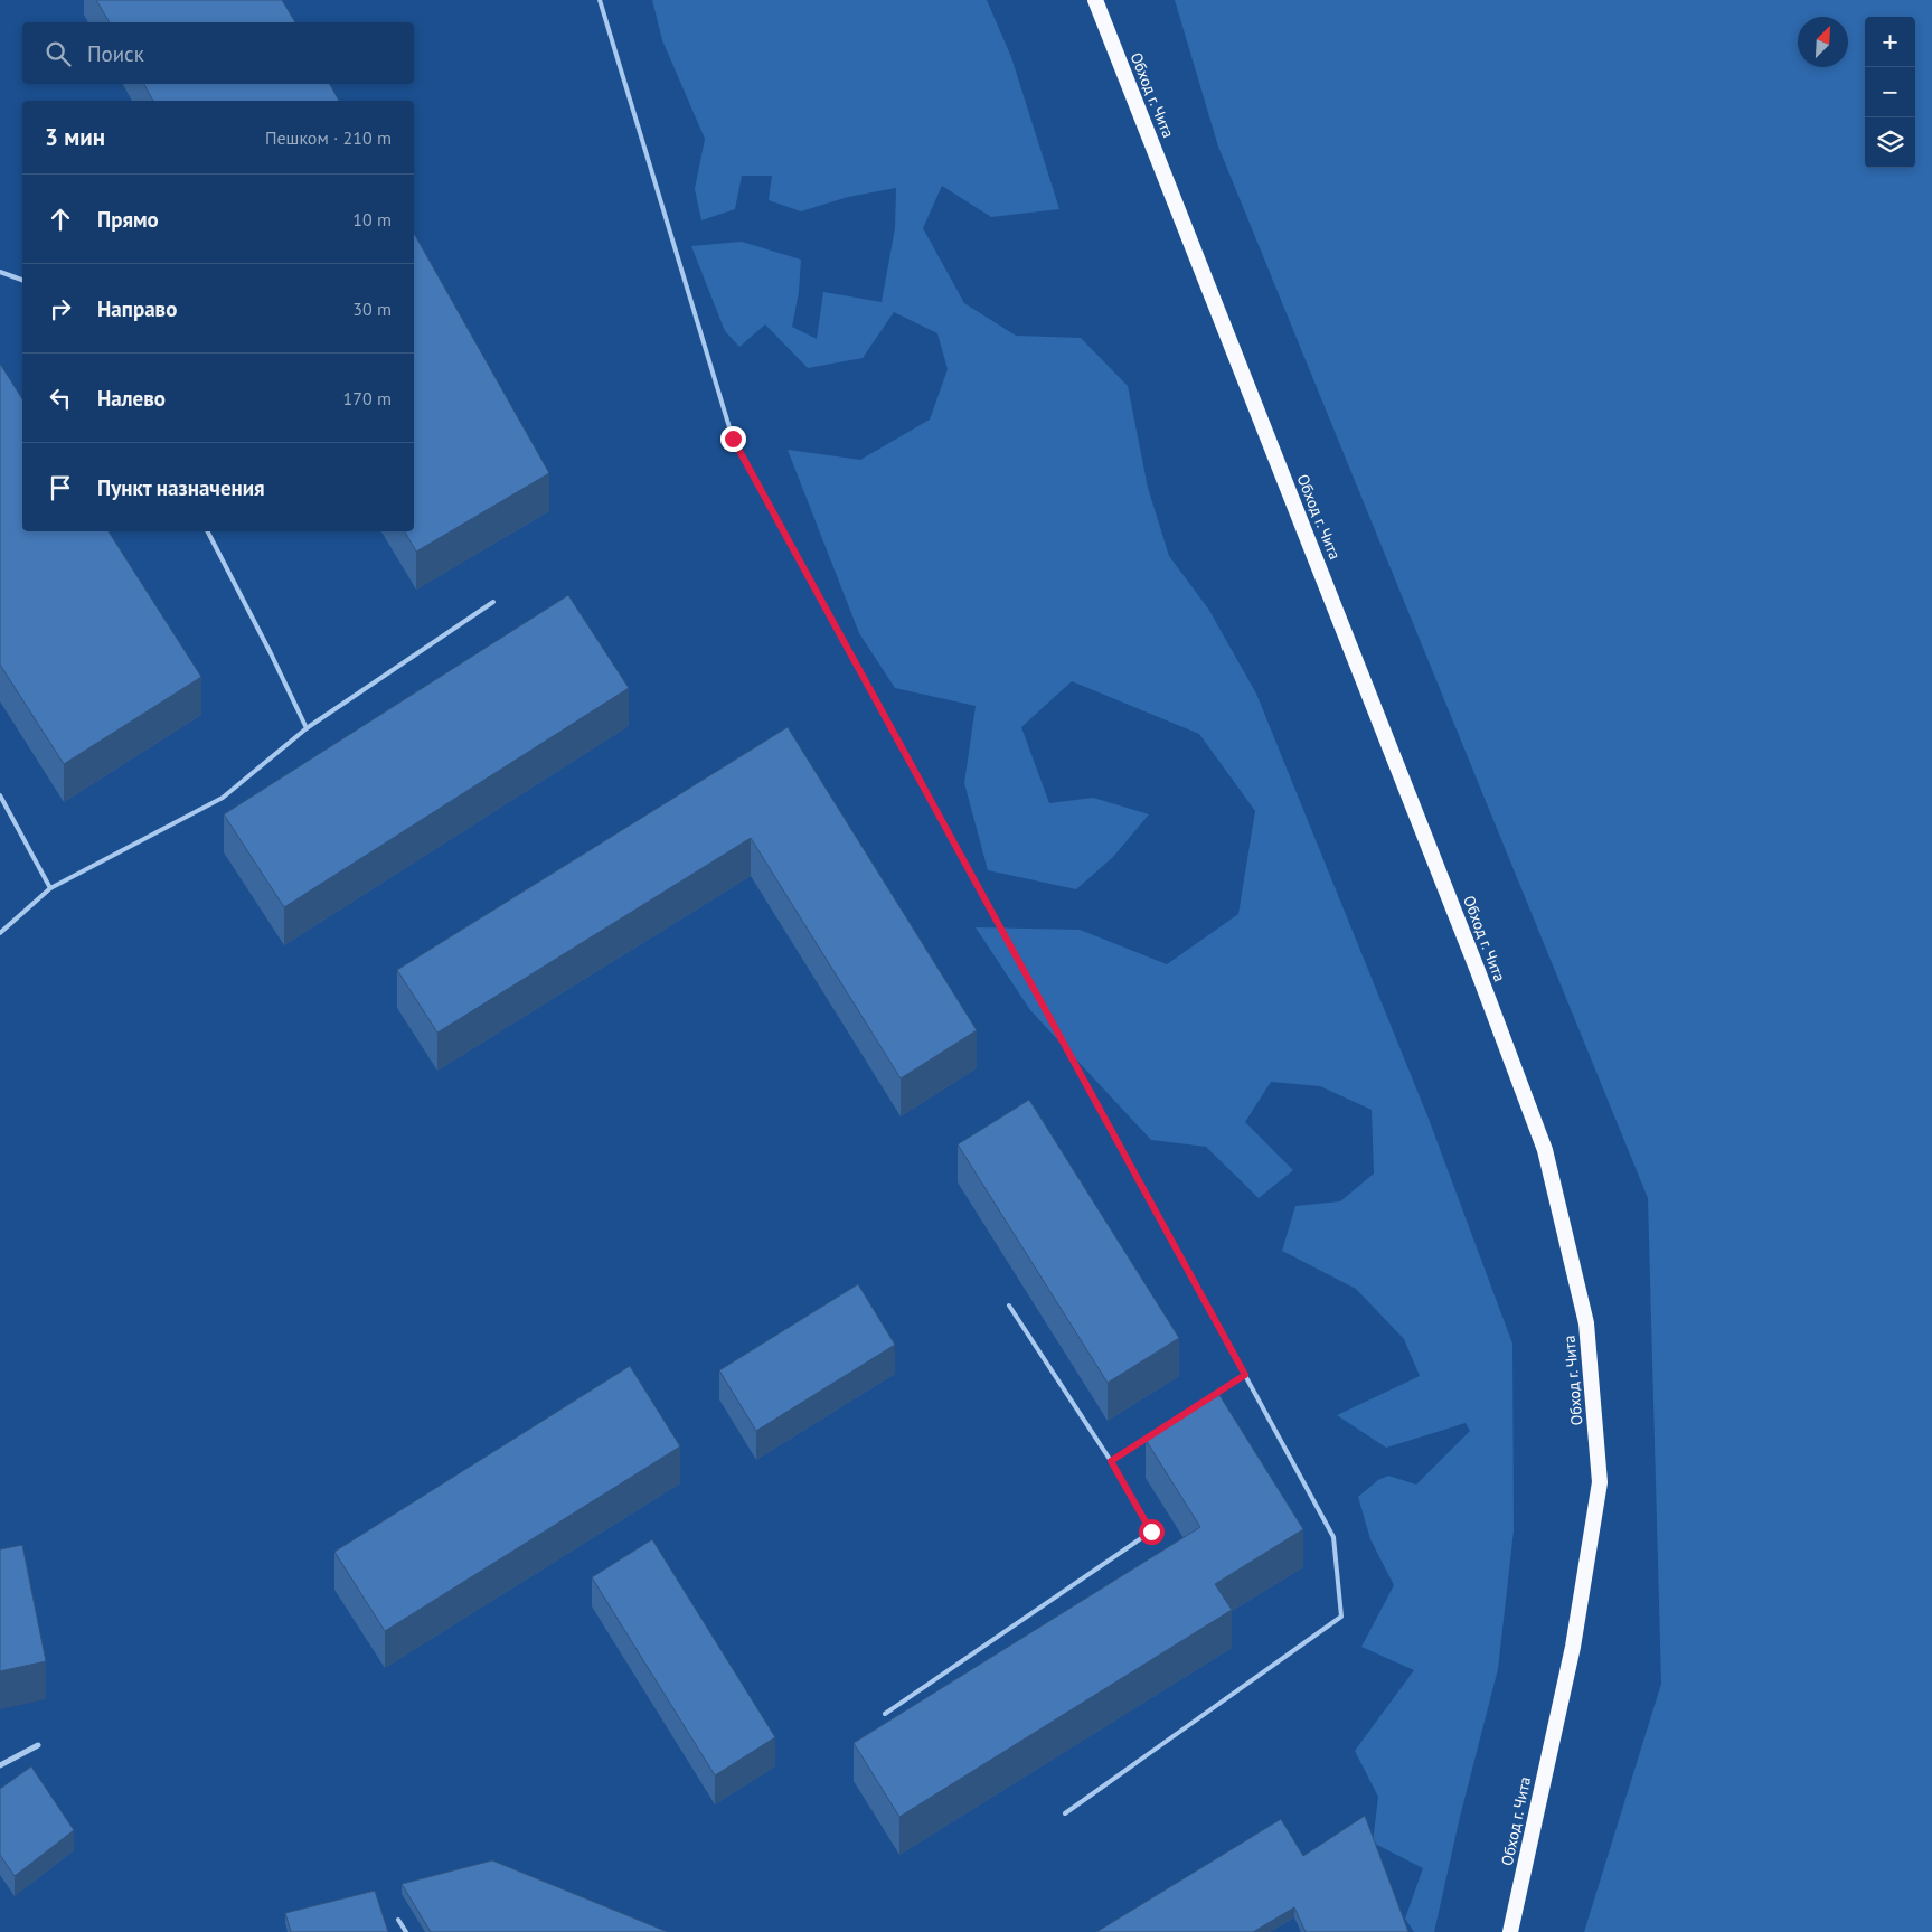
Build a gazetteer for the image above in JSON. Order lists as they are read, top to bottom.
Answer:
{
  "streets": {
    "highway": ["Обход г. Чита"]
  },
  "north": "top right",
  "page": {
    "map_buttons": ["+", "−"],
    "search": "Поиск",
    "heading": ["3 мин", "Пешком · 210 m"],
    "list": [
      ["Прямо", "10 m"],
      ["Направо", "30 m"],
      ["Налево", "170 m"],
      "Пункт назначения"
    ]
  }
}
